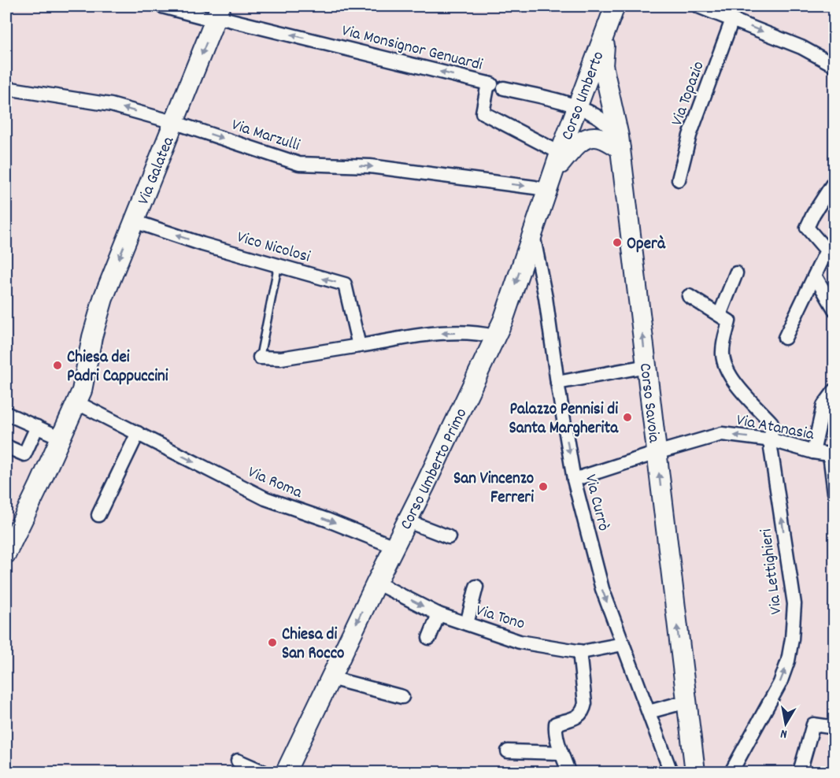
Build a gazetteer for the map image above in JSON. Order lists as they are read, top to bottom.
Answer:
{
  "streets": {
    "street": [
      "Via Monsignor Genuardi",
      "Via Topazio",
      "Corso Umberto",
      "Via Marzulli",
      "Via Galatea",
      "Vico Nicolosi",
      "Corso Savoia",
      "Via Atanasia",
      "Corso Umberto Primo",
      "Via Roma",
      "Via Currò",
      "Via Lettighieri",
      "Via Tono"
    ]
  },
  "crossings": [
    ["Via Monsignor Genuardi", "Corso Umberto"],
    ["Via Monsignor Genuardi", "Via Galatea"],
    ["Via Monsignor Genuardi", "Corso Savoia"],
    ["Corso Umberto", "Corso Savoia"],
    ["Corso Umberto", "Corso Umberto Primo"],
    ["Via Marzulli", "Via Galatea"],
    ["Via Marzulli", "Corso Umberto Primo"],
    ["Via Galatea", "Vico Nicolosi"],
    ["Via Galatea", "Via Roma"],
    ["Corso Savoia", "Via Atanasia"],
    ["Via Atanasia", "Via Currò"],
    ["Via Atanasia", "Via Lettighieri"],
    ["Corso Umberto Primo", "Via Roma"],
    ["Corso Umberto Primo", "Via Currò"],
    ["Corso Umberto Primo", "Via Tono"],
    ["Via Currò", "Via Tono"]
  ],
  "one_way": [
    "Via Monsignor Genuardi",
    "Via Galatea",
    "Vico Nicolosi",
    "Corso Savoia",
    "Via Atanasia",
    "Via Roma",
    "Via Currò",
    "Via Lettighieri"
  ],
  "places": [
    "Operà",
    "Chiesa dei Padri Cappuccini",
    "Palazzo Pennisi di Santa Margherita",
    "San Vincenzo Ferreri",
    "Chiesa di San Rocco"
  ],
  "north": "bottom"
}
